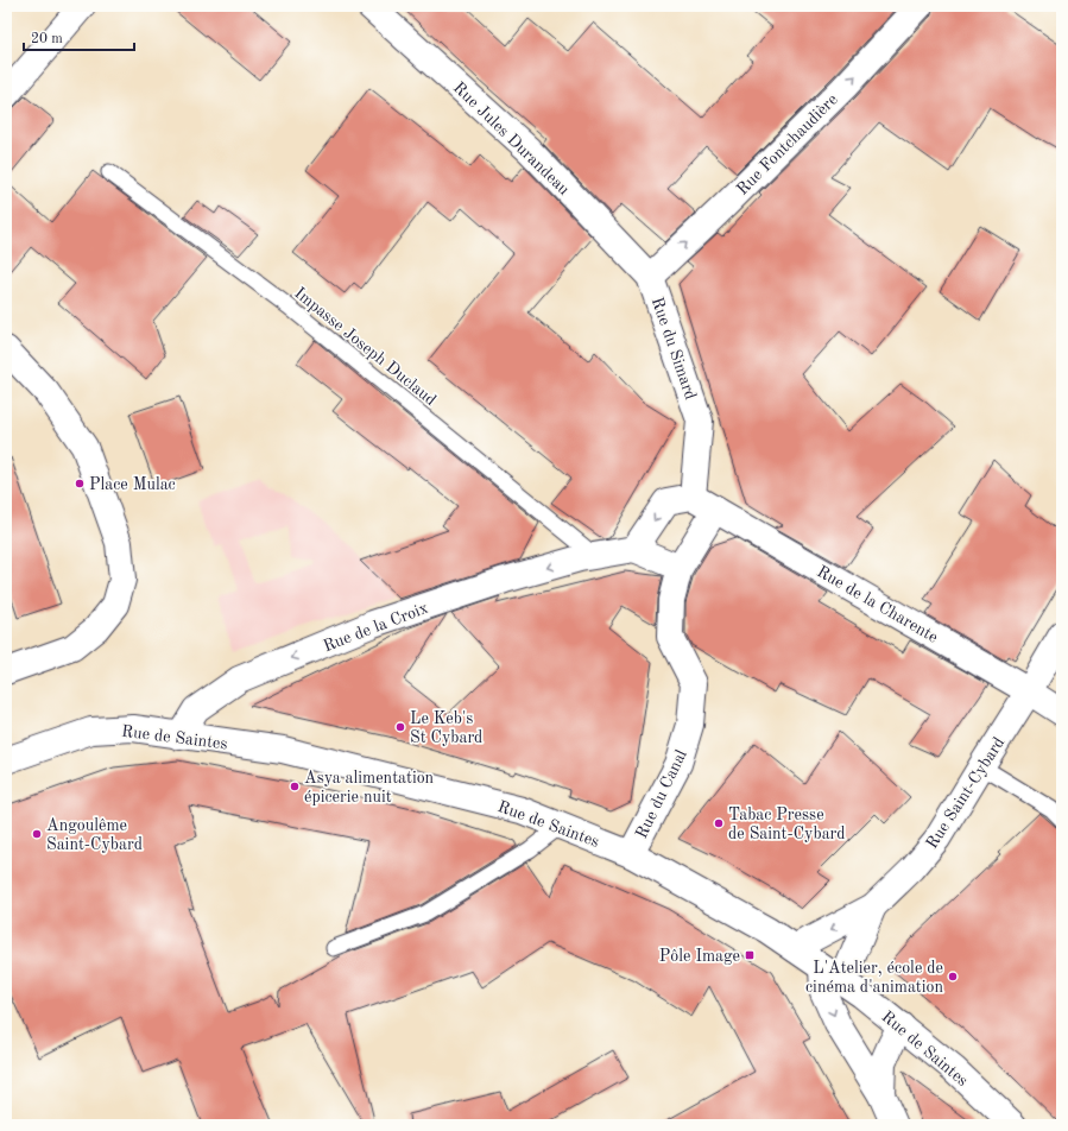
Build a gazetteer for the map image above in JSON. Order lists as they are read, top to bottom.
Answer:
{
  "streets": {
    "street": [
      "Rue Jules Durandeau",
      "Rue Fontchaudière",
      "Rue du Simard",
      "Rue de la Charente",
      "Rue de la Croix",
      "Rue de Saintes",
      "Rue Saint-Cybard",
      "Rue du Canal"
    ],
    "lane": ["Impasse Joseph Duclaud"]
  },
  "crossings": [
    ["Rue Jules Durandeau", "Rue Fontchaudière"],
    ["Rue Jules Durandeau", "Rue du Simard"],
    ["Rue Fontchaudière", "Rue du Simard"],
    ["Impasse Joseph Duclaud", "Rue de la Croix"],
    ["Rue du Simard", "Rue de la Charente"],
    ["Rue de la Charente", "Rue Saint-Cybard"],
    ["Rue de la Charente", "Rue du Canal"],
    ["Rue de la Croix", "Rue de Saintes"],
    ["Rue de Saintes", "Rue Saint-Cybard"],
    ["Rue de Saintes", "Rue du Canal"]
  ],
  "one_way": ["Rue Fontchaudière", "Rue de la Croix"],
  "places": {
    "other": [
      "Place Mulac",
      "Le Keb's St Cybard",
      "Asya alimentation épicerie nuit",
      "Tabac Presse de Saint-Cybard",
      "Angoulême Saint-Cybard",
      "L'Atelier, école de cinéma d'animation"
    ],
    "transit": ["Pôle Image"]
  },
  "scale_bar": "20 m"
}
